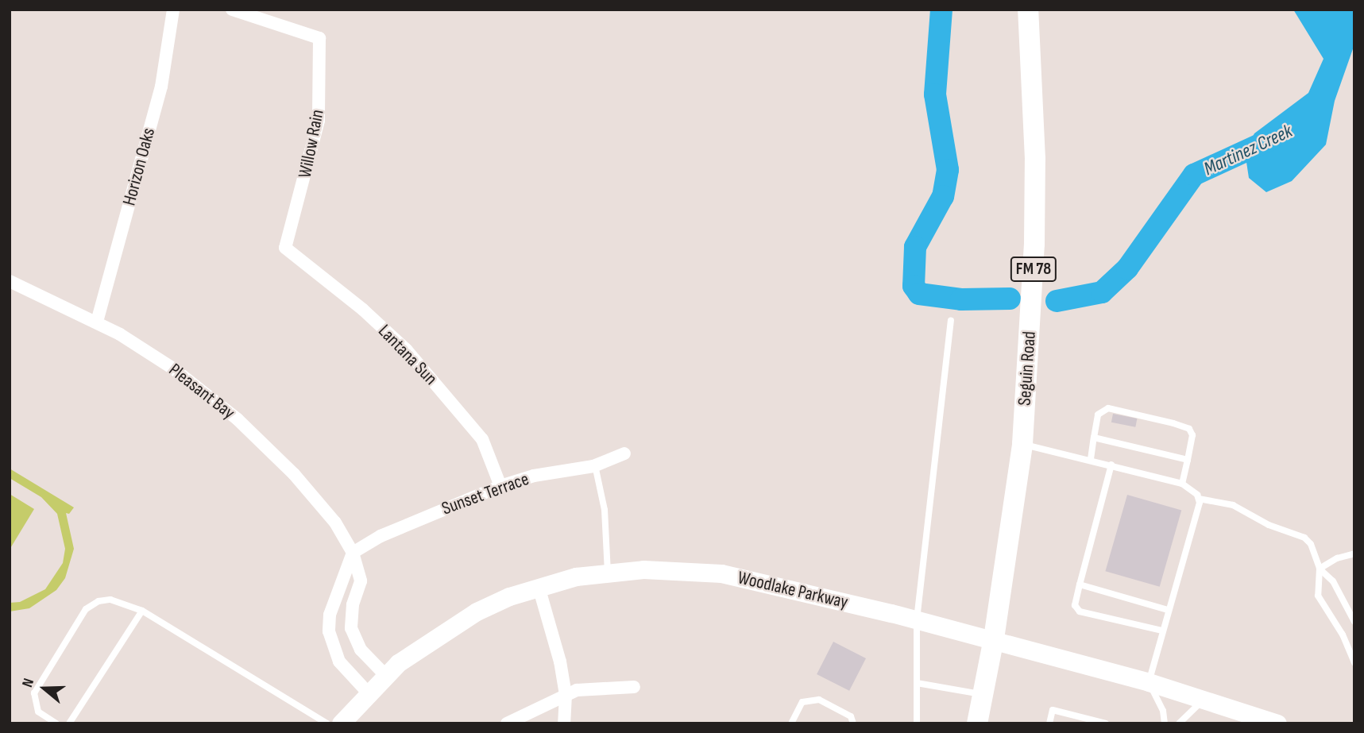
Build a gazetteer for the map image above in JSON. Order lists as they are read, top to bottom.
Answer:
{
  "streets": {
    "main road": ["FM 78", "Seguin Road"],
    "street": [
      "Willow Rain",
      "Horizon Oaks",
      "Lantana Sun",
      "Pleasant Bay",
      "Sunset Terrace",
      "Woodlake Parkway"
    ]
  },
  "crossings": [
    ["Willow Rain", "Lantana Sun"],
    ["Horizon Oaks", "Pleasant Bay"],
    ["Lantana Sun", "Sunset Terrace"],
    ["Seguin Road", "Woodlake Parkway"],
    ["Pleasant Bay", "Sunset Terrace"],
    ["Pleasant Bay", "Woodlake Parkway"]
  ],
  "water": ["Martinez Creek"],
  "north": "left"
}
